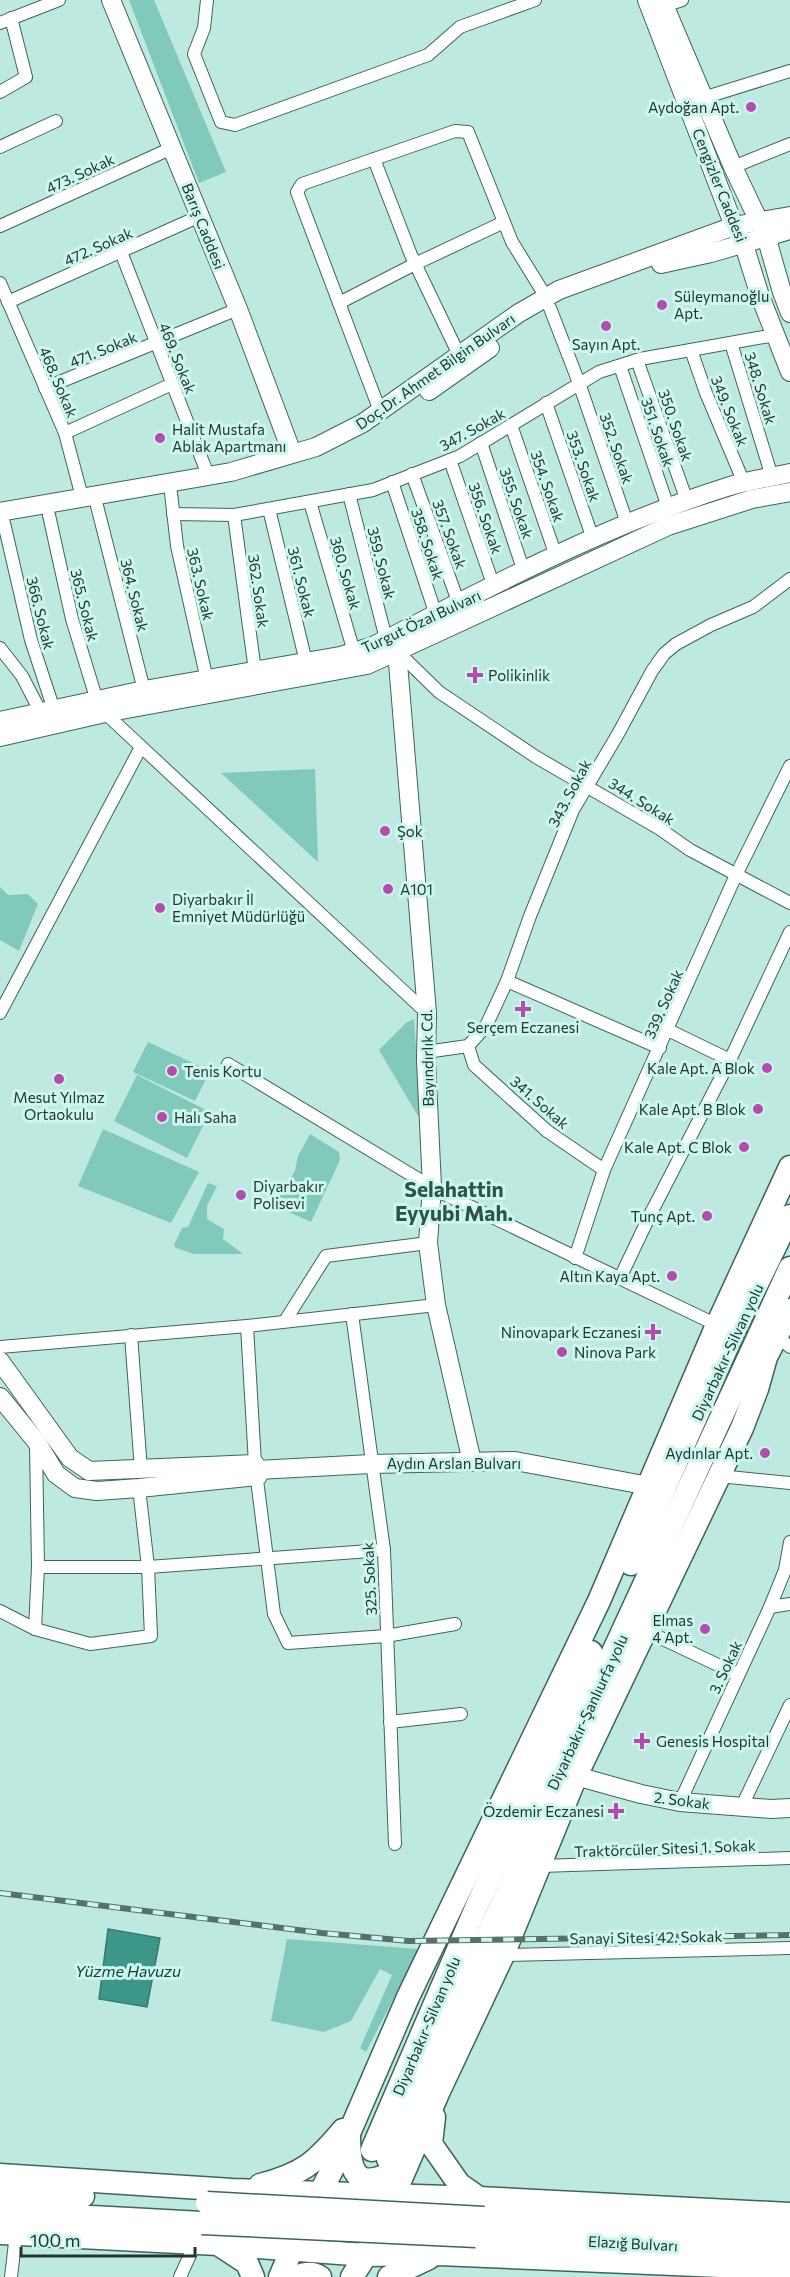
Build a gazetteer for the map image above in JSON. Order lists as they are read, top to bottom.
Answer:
{
  "streets": {
    "highway": ["Diyarbakır-Silvan yolu", "Diyarbakır-Şanlıurfa yolu", "Elazığ Bulvarı"],
    "main road": [
      "Cengizler Caddesi",
      "Barış Caddesi",
      "Doç.Dr. Ahmet Bilgin Bulvarı",
      "Turgut Özal Bulvarı",
      "Bayındırlık Cd.",
      "Aydın Arslan Bulvarı",
      "2. Sokak"
    ],
    "street": [
      "473. Sokak",
      "472. Sokak",
      "471. Sokak",
      "469. Sokak",
      "468. Sokak",
      "348. Sokak",
      "349. Sokak",
      "350. Sokak",
      "347. Sokak",
      "351. Sokak",
      "352. Sokak",
      "353. Sokak",
      "354. Sokak",
      "355. Sokak",
      "356. Sokak",
      "357. Sokak",
      "358. Sokak",
      "359. Sokak",
      "360. Sokak",
      "361. Sokak",
      "363. Sokak",
      "362. Sokak",
      "364. Sokak",
      "365. Sokak",
      "366. Sokak",
      "343. Sokak",
      "344. Sokak",
      "339. Sokak",
      "341. Sokak",
      "325. Sokak",
      "3. Sokak",
      "Traktörcüler Sitesi 1. Sokak",
      "Sanayi Sitesi 42. Sokak"
    ]
  },
  "crossings": [
    ["473. Sokak", "Barış Caddesi"],
    ["Cengizler Caddesi", "Doç.Dr. Ahmet Bilgin Bulvarı"],
    ["Cengizler Caddesi", "347. Sokak"],
    ["Barış Caddesi", "472. Sokak"],
    ["Barış Caddesi", "471. Sokak"],
    ["Barış Caddesi", "Doç.Dr. Ahmet Bilgin Bulvarı"],
    ["472. Sokak", "469. Sokak"],
    ["472. Sokak", "468. Sokak"],
    ["471. Sokak", "469. Sokak"],
    ["471. Sokak", "468. Sokak"],
    ["469. Sokak", "Doç.Dr. Ahmet Bilgin Bulvarı"],
    ["Doç.Dr. Ahmet Bilgin Bulvarı", "468. Sokak"],
    ["Doç.Dr. Ahmet Bilgin Bulvarı", "352. Sokak"],
    ["Doç.Dr. Ahmet Bilgin Bulvarı", "363. Sokak"],
    ["Doç.Dr. Ahmet Bilgin Bulvarı", "364. Sokak"],
    ["Doç.Dr. Ahmet Bilgin Bulvarı", "365. Sokak"],
    ["Doç.Dr. Ahmet Bilgin Bulvarı", "366. Sokak"],
    ["348. Sokak", "347. Sokak"],
    ["348. Sokak", "Turgut Özal Bulvarı"],
    ["349. Sokak", "347. Sokak"],
    ["349. Sokak", "Turgut Özal Bulvarı"],
    ["350. Sokak", "347. Sokak"],
    ["350. Sokak", "Turgut Özal Bulvarı"],
    ["347. Sokak", "351. Sokak"],
    ["347. Sokak", "352. Sokak"],
    ["347. Sokak", "353. Sokak"],
    ["347. Sokak", "354. Sokak"],
    ["347. Sokak", "355. Sokak"],
    ["347. Sokak", "356. Sokak"],
    ["347. Sokak", "357. Sokak"],
    ["347. Sokak", "358. Sokak"],
    ["347. Sokak", "359. Sokak"],
    ["347. Sokak", "360. Sokak"],
    ["347. Sokak", "361. Sokak"],
    ["347. Sokak", "363. Sokak"],
    ["347. Sokak", "362. Sokak"],
    ["351. Sokak", "Turgut Özal Bulvarı"],
    ["352. Sokak", "Turgut Özal Bulvarı"],
    ["353. Sokak", "Turgut Özal Bulvarı"],
    ["354. Sokak", "Turgut Özal Bulvarı"],
    ["355. Sokak", "Turgut Özal Bulvarı"],
    ["356. Sokak", "Turgut Özal Bulvarı"],
    ["357. Sokak", "Turgut Özal Bulvarı"],
    ["358. Sokak", "Turgut Özal Bulvarı"],
    ["359. Sokak", "Turgut Özal Bulvarı"],
    ["359. Sokak", "344. Sokak"],
    ["359. Sokak", "Bayındırlık Cd."],
    ["360. Sokak", "Turgut Özal Bulvarı"],
    ["361. Sokak", "Turgut Özal Bulvarı"],
    ["363. Sokak", "Turgut Özal Bulvarı"],
    ["362. Sokak", "Turgut Özal Bulvarı"],
    ["364. Sokak", "Turgut Özal Bulvarı"],
    ["365. Sokak", "Turgut Özal Bulvarı"],
    ["366. Sokak", "Turgut Özal Bulvarı"],
    ["Turgut Özal Bulvarı", "344. Sokak"],
    ["Turgut Özal Bulvarı", "Bayındırlık Cd."],
    ["343. Sokak", "344. Sokak"],
    ["343. Sokak", "341. Sokak"],
    ["344. Sokak", "339. Sokak"],
    ["344. Sokak", "Bayındırlık Cd."],
    ["339. Sokak", "341. Sokak"],
    ["Bayındırlık Cd.", "Aydın Arslan Bulvarı"],
    ["Diyarbakır-Silvan yolu", "Aydın Arslan Bulvarı"],
    ["Diyarbakır-Silvan yolu", "Diyarbakır-Şanlıurfa yolu"],
    ["Aydın Arslan Bulvarı", "325. Sokak"],
    ["3. Sokak", "2. Sokak"]
  ],
  "districts": ["Selahattin Eyyubi Mah."],
  "water": ["Yüzme Havuzu"],
  "places": {
    "other": [
      "Aydoğan Apt.",
      "Süleymanoğlu Apt.",
      "Sayın Apt.",
      "Halit Mustafa Ablak Apartmanı",
      "Şok",
      "A101",
      "Diyarbakır İl Emniyet Müdürlüğü",
      "Kale Apt. A Blok",
      "Tenis Kortu",
      "Mesut Yılmaz Ortaokulu",
      "Kale Apt. B Blok",
      "Halı Saha",
      "Kale Apt. C Blok",
      "Diyarbakır Polisevi",
      "Tunç Apt.",
      "Altın Kaya Apt.",
      "Ninova Park",
      "Aydınlar Apt.",
      "Elmas 4 Apt."
    ],
    "health": [
      "Polikinlik",
      "Serçem Eczanesi",
      "Ninovapark Eczanesi",
      "Genesis Hospital",
      "Özdemir Eczanesi"
    ]
  },
  "scale_bar": "100 m"
}
